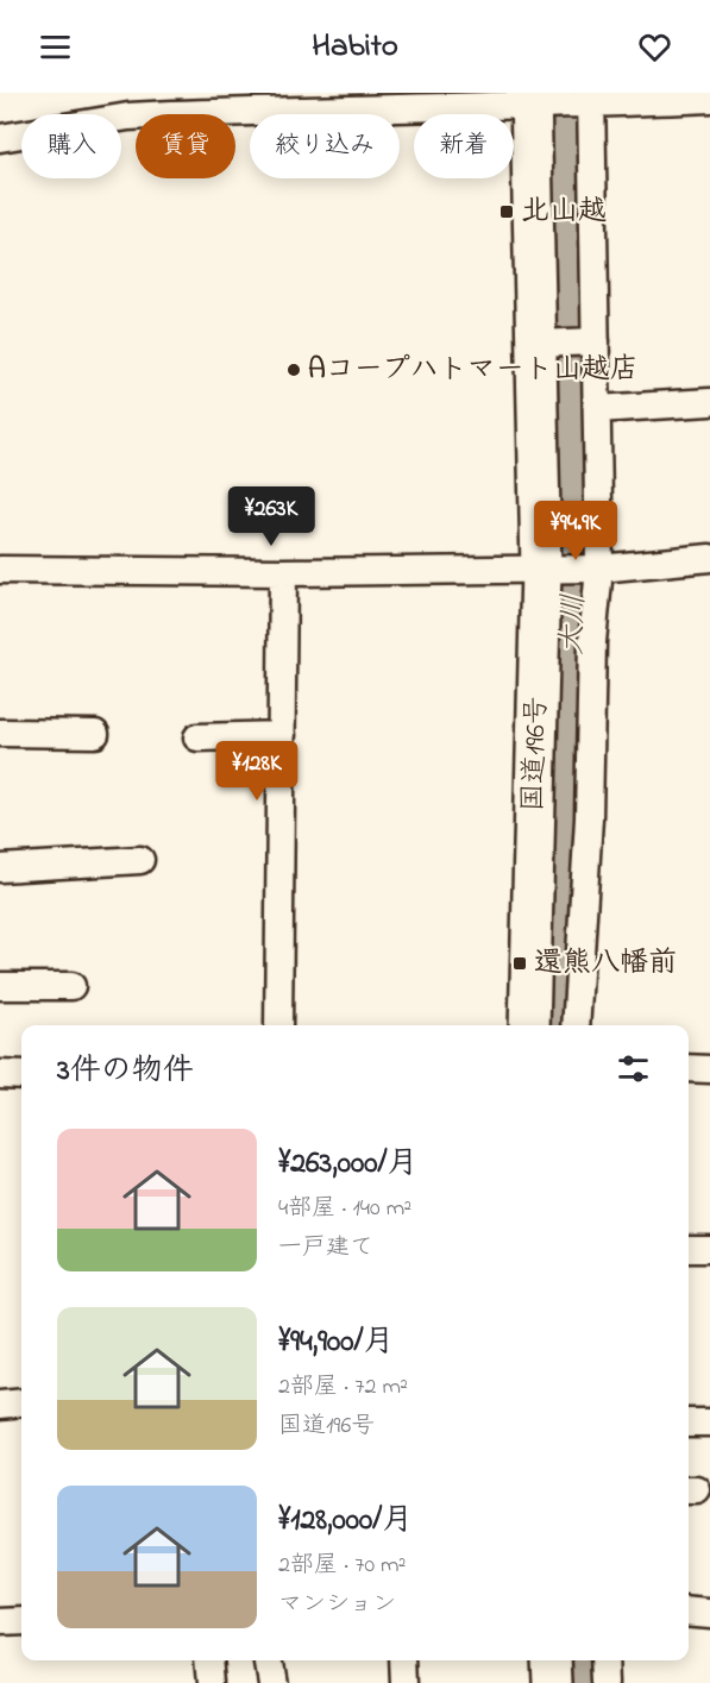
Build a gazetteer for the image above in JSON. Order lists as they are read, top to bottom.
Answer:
{
  "streets": {
    "highway": ["国道196号"]
  },
  "water": ["大川"],
  "places": {
    "transit": ["北山越", "還熊八幡前"],
    "other": ["Aコープハトマート山越店"]
  },
  "page": {
    "header": "Habito",
    "chip": [
      "購入",
      "賃貸",
      "絞り込み",
      "新着"
    ],
    "price": ["¥263K", "¥94.9K", "¥128K"],
    "heading": "3件の物件",
    "list": [
      {
        "name": "¥263,000/月",
        "note": "4部屋 · 140 m² · 一戸建て"
      },
      {
        "name": "¥94,900/月",
        "note": "2部屋 · 72 m² · 国道196号"
      },
      {
        "name": "¥128,000/月",
        "note": "2部屋 · 70 m² · マンション"
      }
    ]
  }
}
